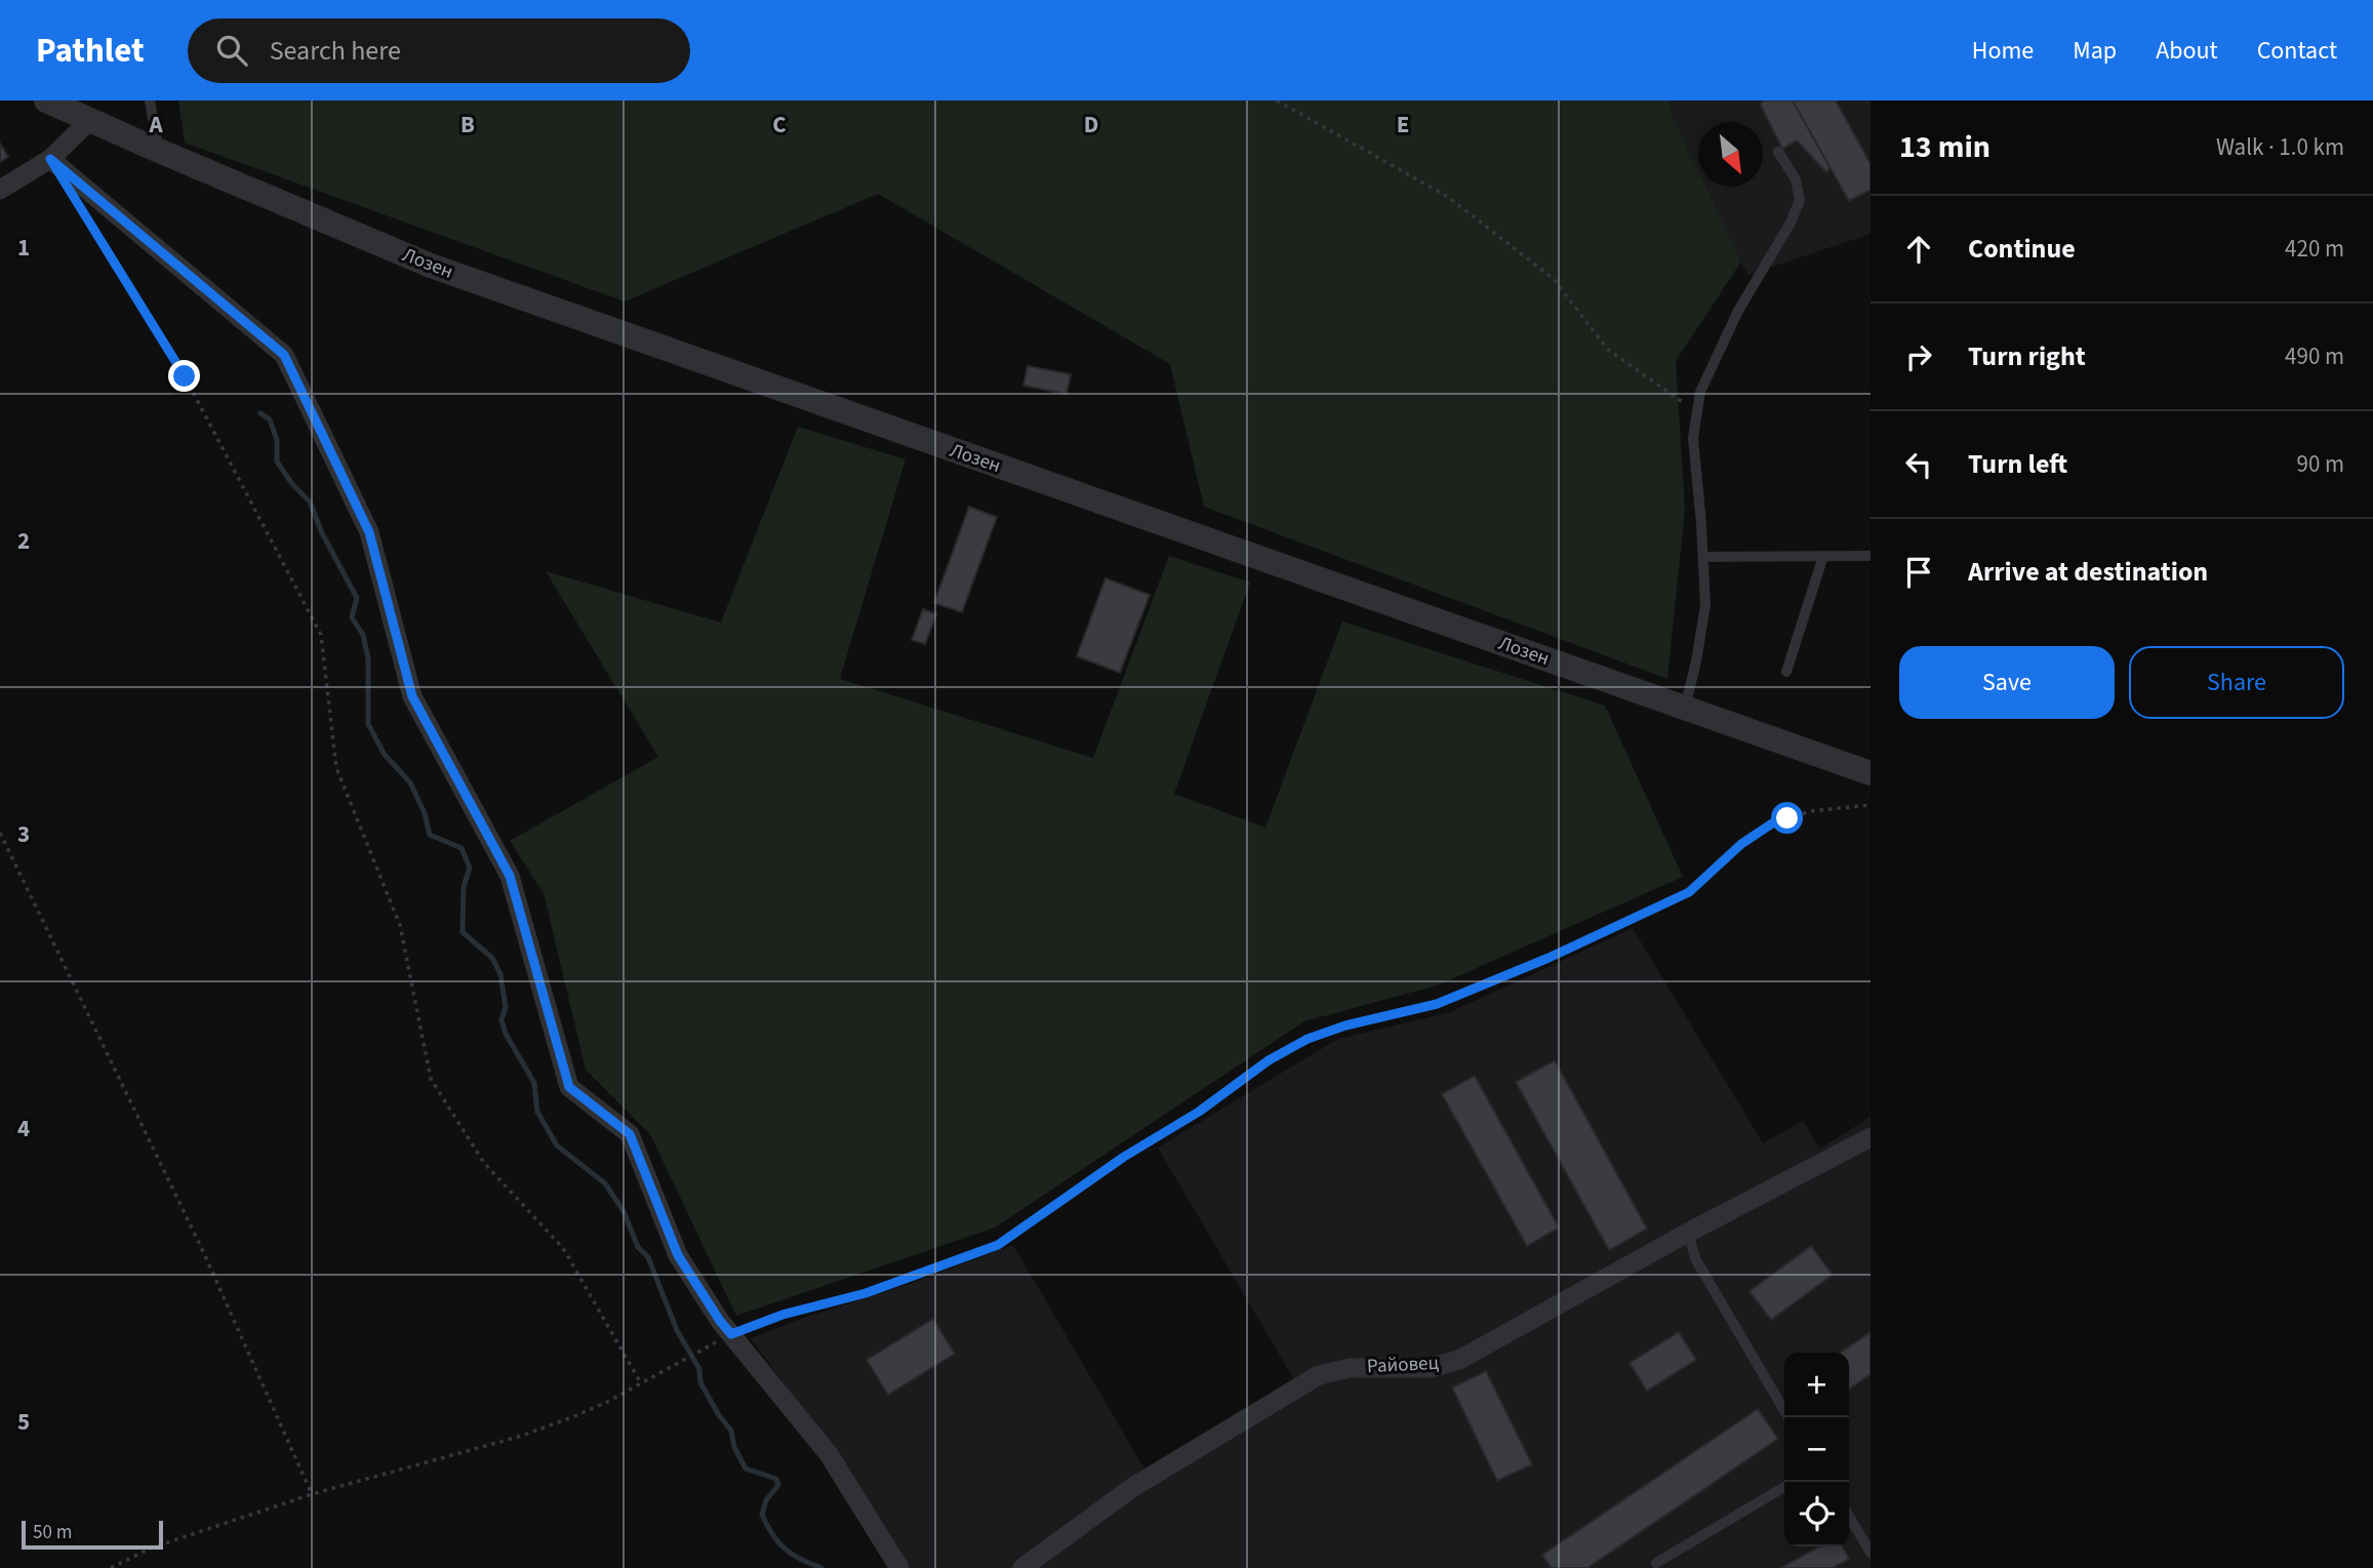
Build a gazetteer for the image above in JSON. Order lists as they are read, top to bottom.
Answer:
{
  "streets": {
    "street": ["Лозен", "Райовец"]
  },
  "scale_bar": "50 m",
  "north": "bottom right",
  "page": {
    "header": "Pathlet",
    "search": "Search here",
    "nav": [
      "Home",
      "Map",
      "About",
      "Contact"
    ],
    "heading": ["13 min", "Walk · 1.0 km"],
    "list": [
      ["Continue", "420 m"],
      ["Turn right", "490 m"],
      ["Turn left", "90 m"],
      "Arrive at destination"
    ],
    "buttons": ["Save", "Share"],
    "map_buttons": ["+", "−"],
    "scale": "50 m"
  },
  "grid": {
    "columns": [
      "A",
      "B",
      "C",
      "D",
      "E"
    ],
    "rows": [
      "1",
      "2",
      "3",
      "4",
      "5"
    ]
  }
}
